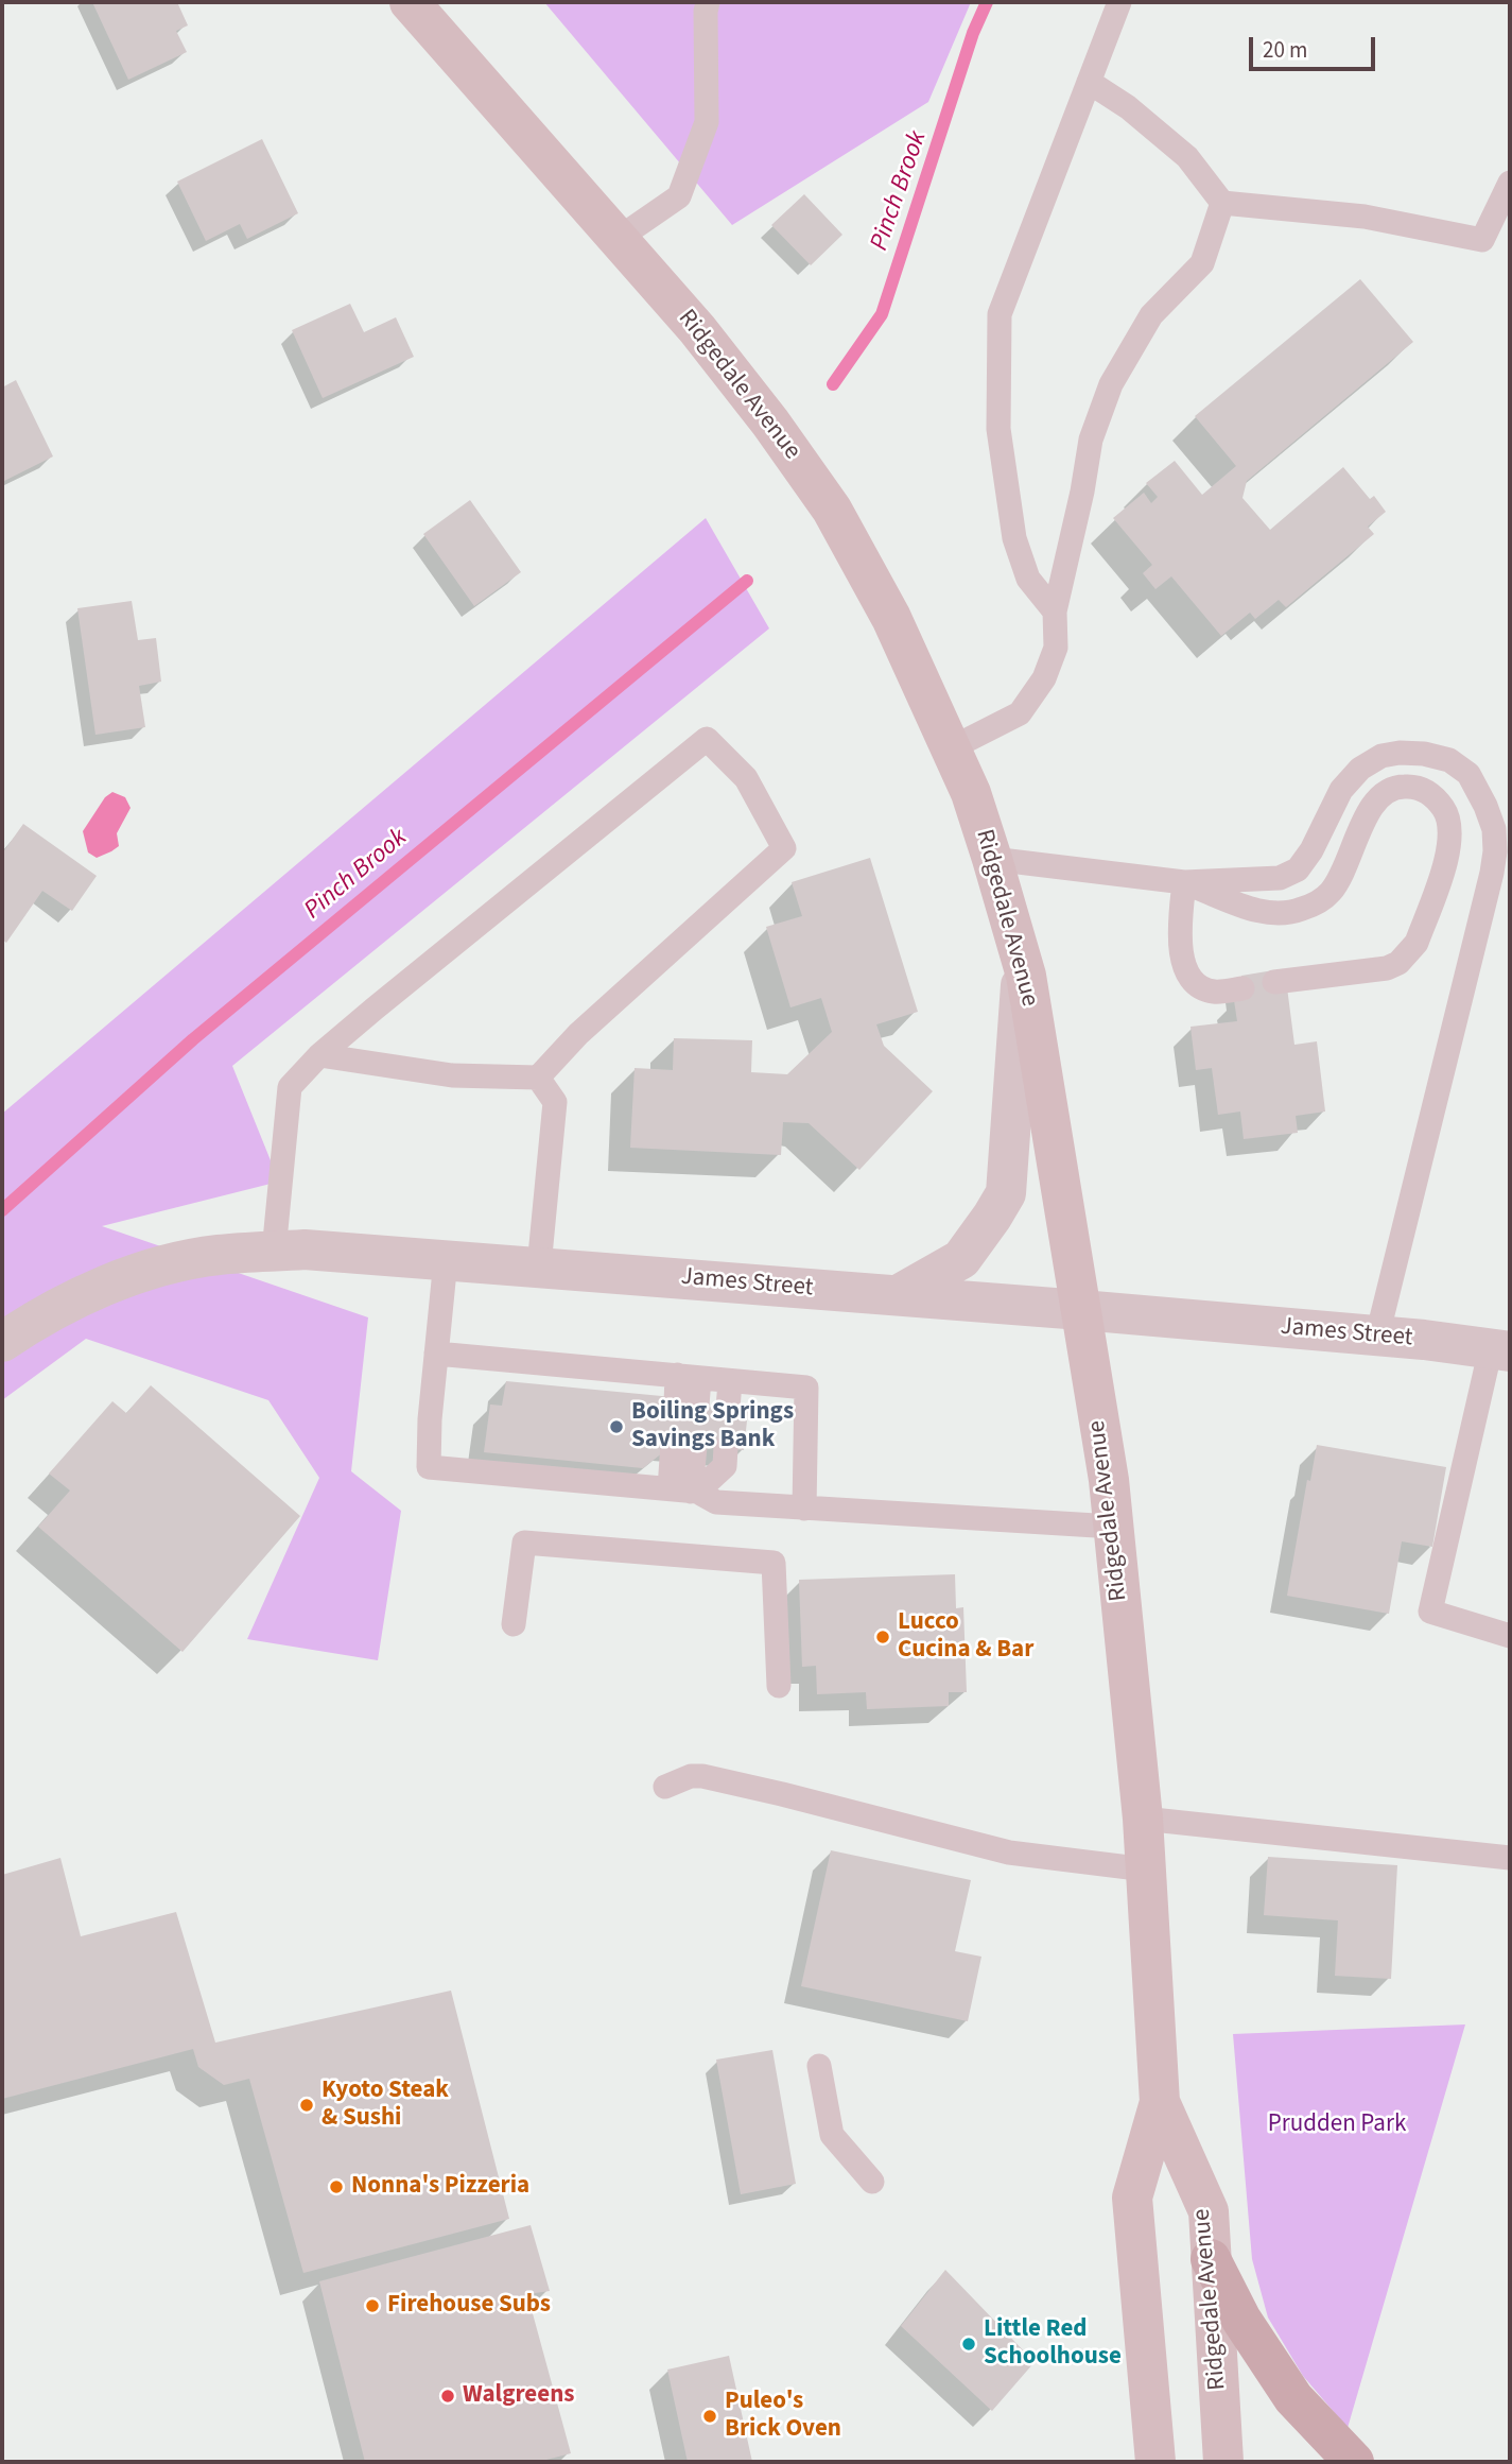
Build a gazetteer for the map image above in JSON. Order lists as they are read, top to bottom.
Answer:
{
  "streets": {
    "main road": ["Ridgedale Avenue"],
    "street": ["James Street"]
  },
  "crossings": [
    ["Ridgedale Avenue", "James Street"]
  ],
  "water": ["Pinch Brook"],
  "parks": ["Prudden Park"],
  "places": [
    "Boiling Springs Savings Bank",
    "Lucco Cucina & Bar",
    "Kyoto Steak & Sushi",
    "Nonna's Pizzeria",
    "Firehouse Subs",
    "Little Red Schoolhouse",
    "Walgreens",
    "Puleo's Brick Oven"
  ],
  "scale_bar": "20 m"
}
